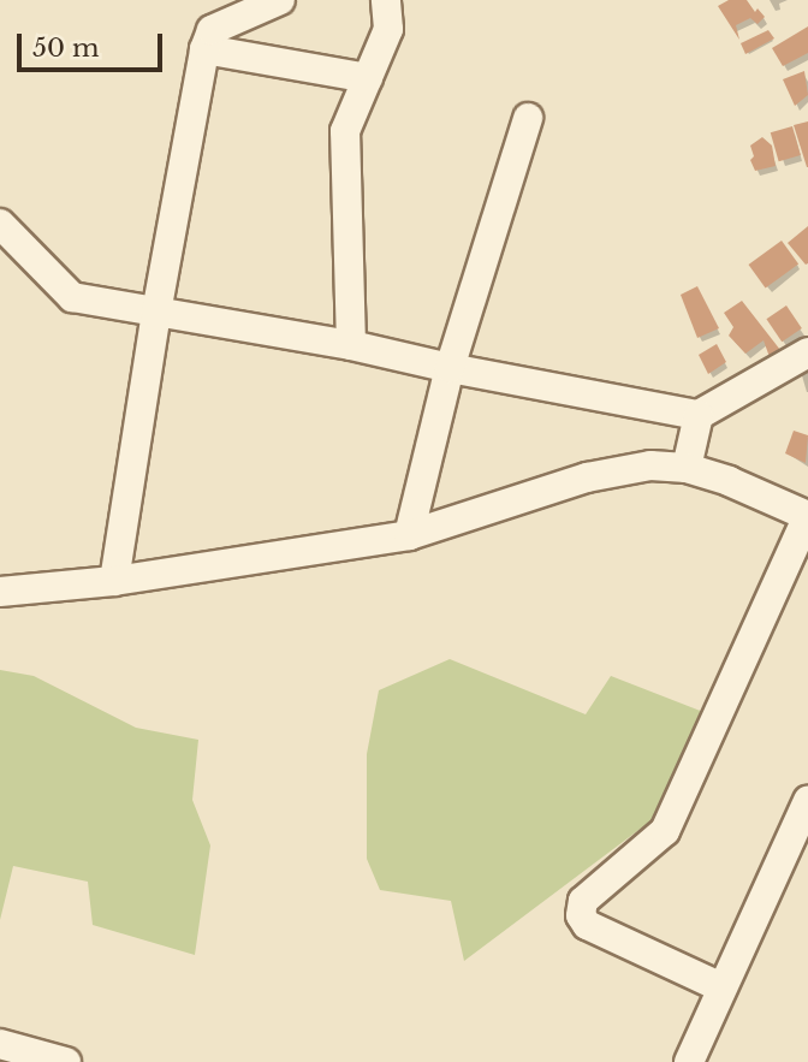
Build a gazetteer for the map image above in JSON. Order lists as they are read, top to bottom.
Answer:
{
  "scale_bar": "50 m"
}
